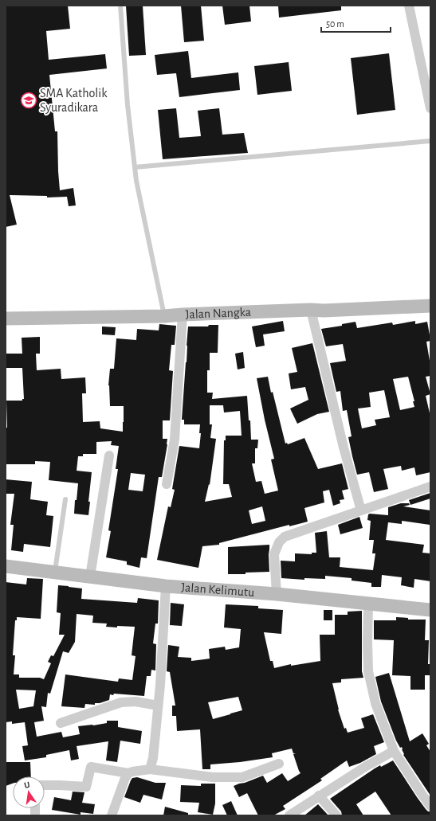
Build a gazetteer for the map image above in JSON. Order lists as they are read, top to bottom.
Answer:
{
  "streets": {
    "street": ["Jalan Nangka", "Jalan Kelimutu"]
  },
  "places": {
    "school or university": ["SMA Katholik Syuradikara"]
  },
  "scale_bar": "50 m",
  "north": "top"
}
